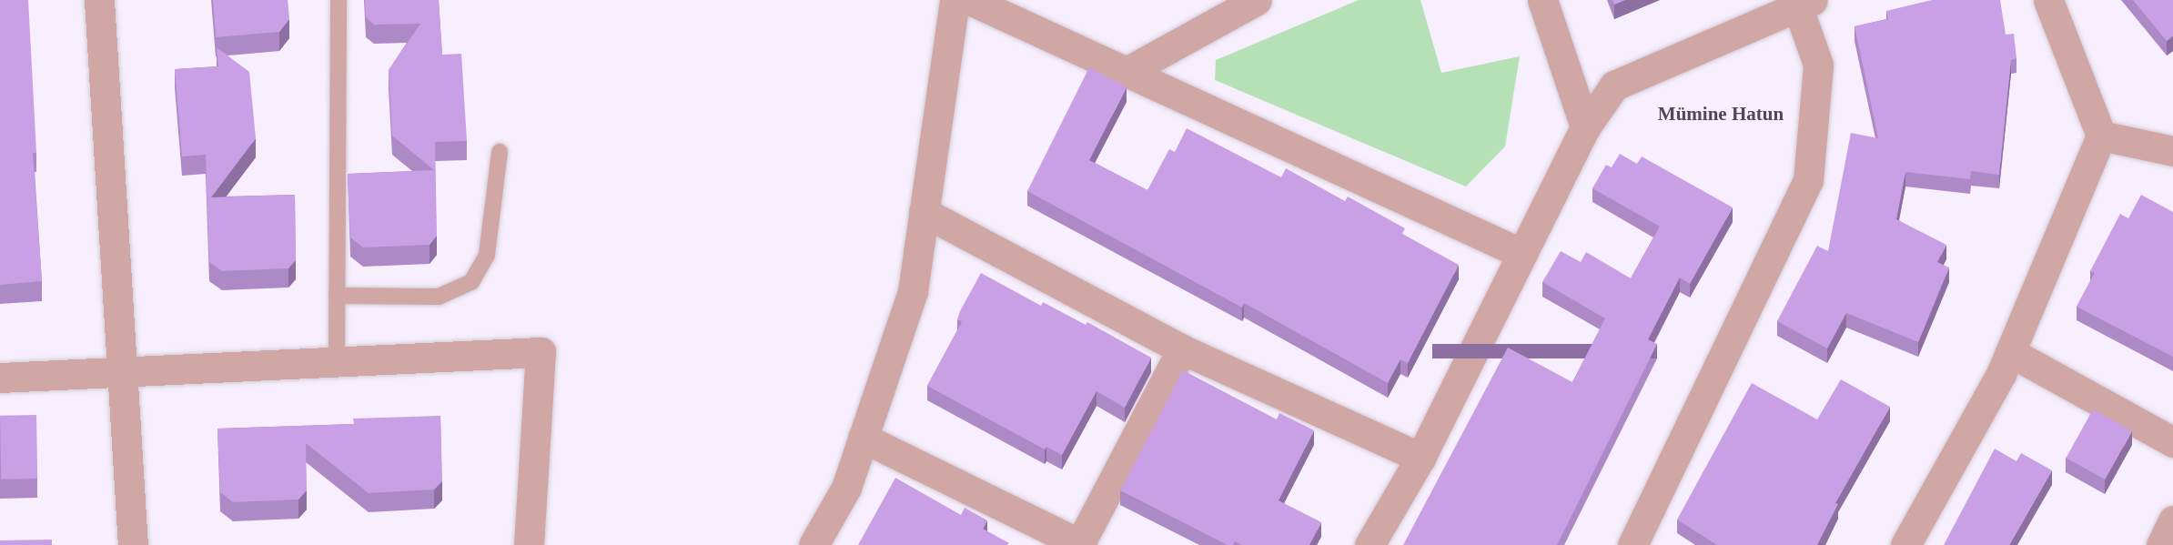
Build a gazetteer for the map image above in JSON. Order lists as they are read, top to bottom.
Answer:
{
  "districts": ["Mümine Hatun"]
}
